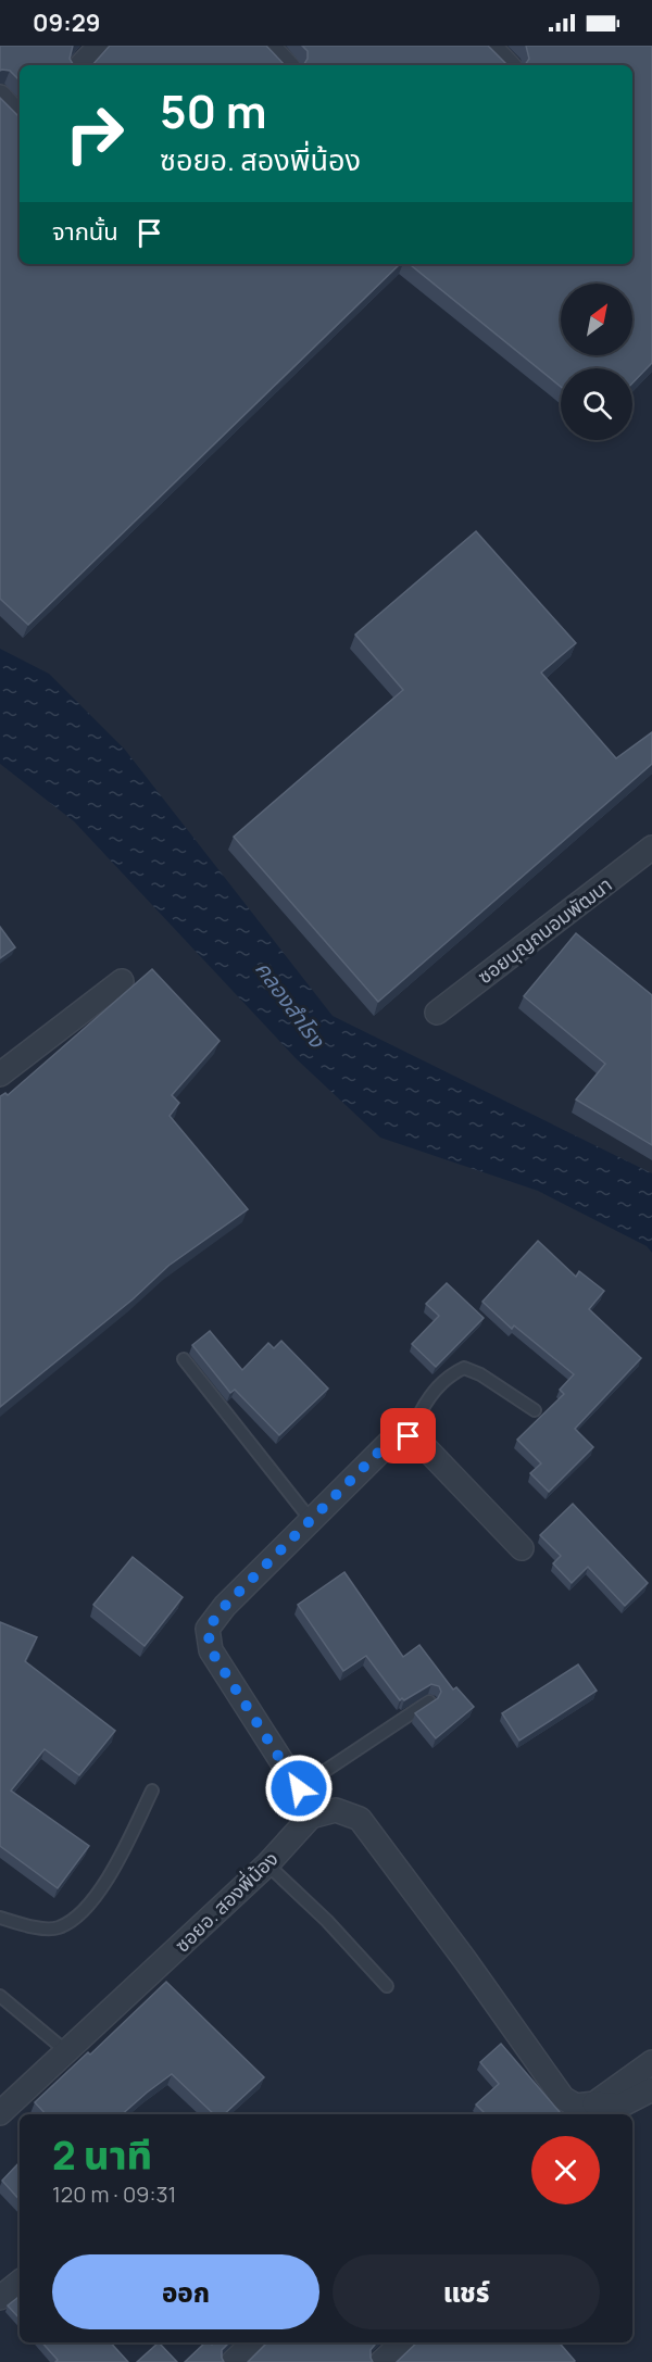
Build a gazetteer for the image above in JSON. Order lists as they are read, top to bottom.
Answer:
{
  "streets": {
    "street": ["ซอยบุญถนอมพัฒนา", "ซอยอ. สองพี่น้อง"]
  },
  "water": ["คลองสำโรง"],
  "north": "top right",
  "page": {
    "status": "09:29",
    "turn": ["50 m", "ซอยอ. สองพี่น้อง"],
    "then": "จากนั้น",
    "heading": ["2 นาที", "120 m · 09:31"],
    "buttons": ["ออก", "แชร์"]
  }
}
